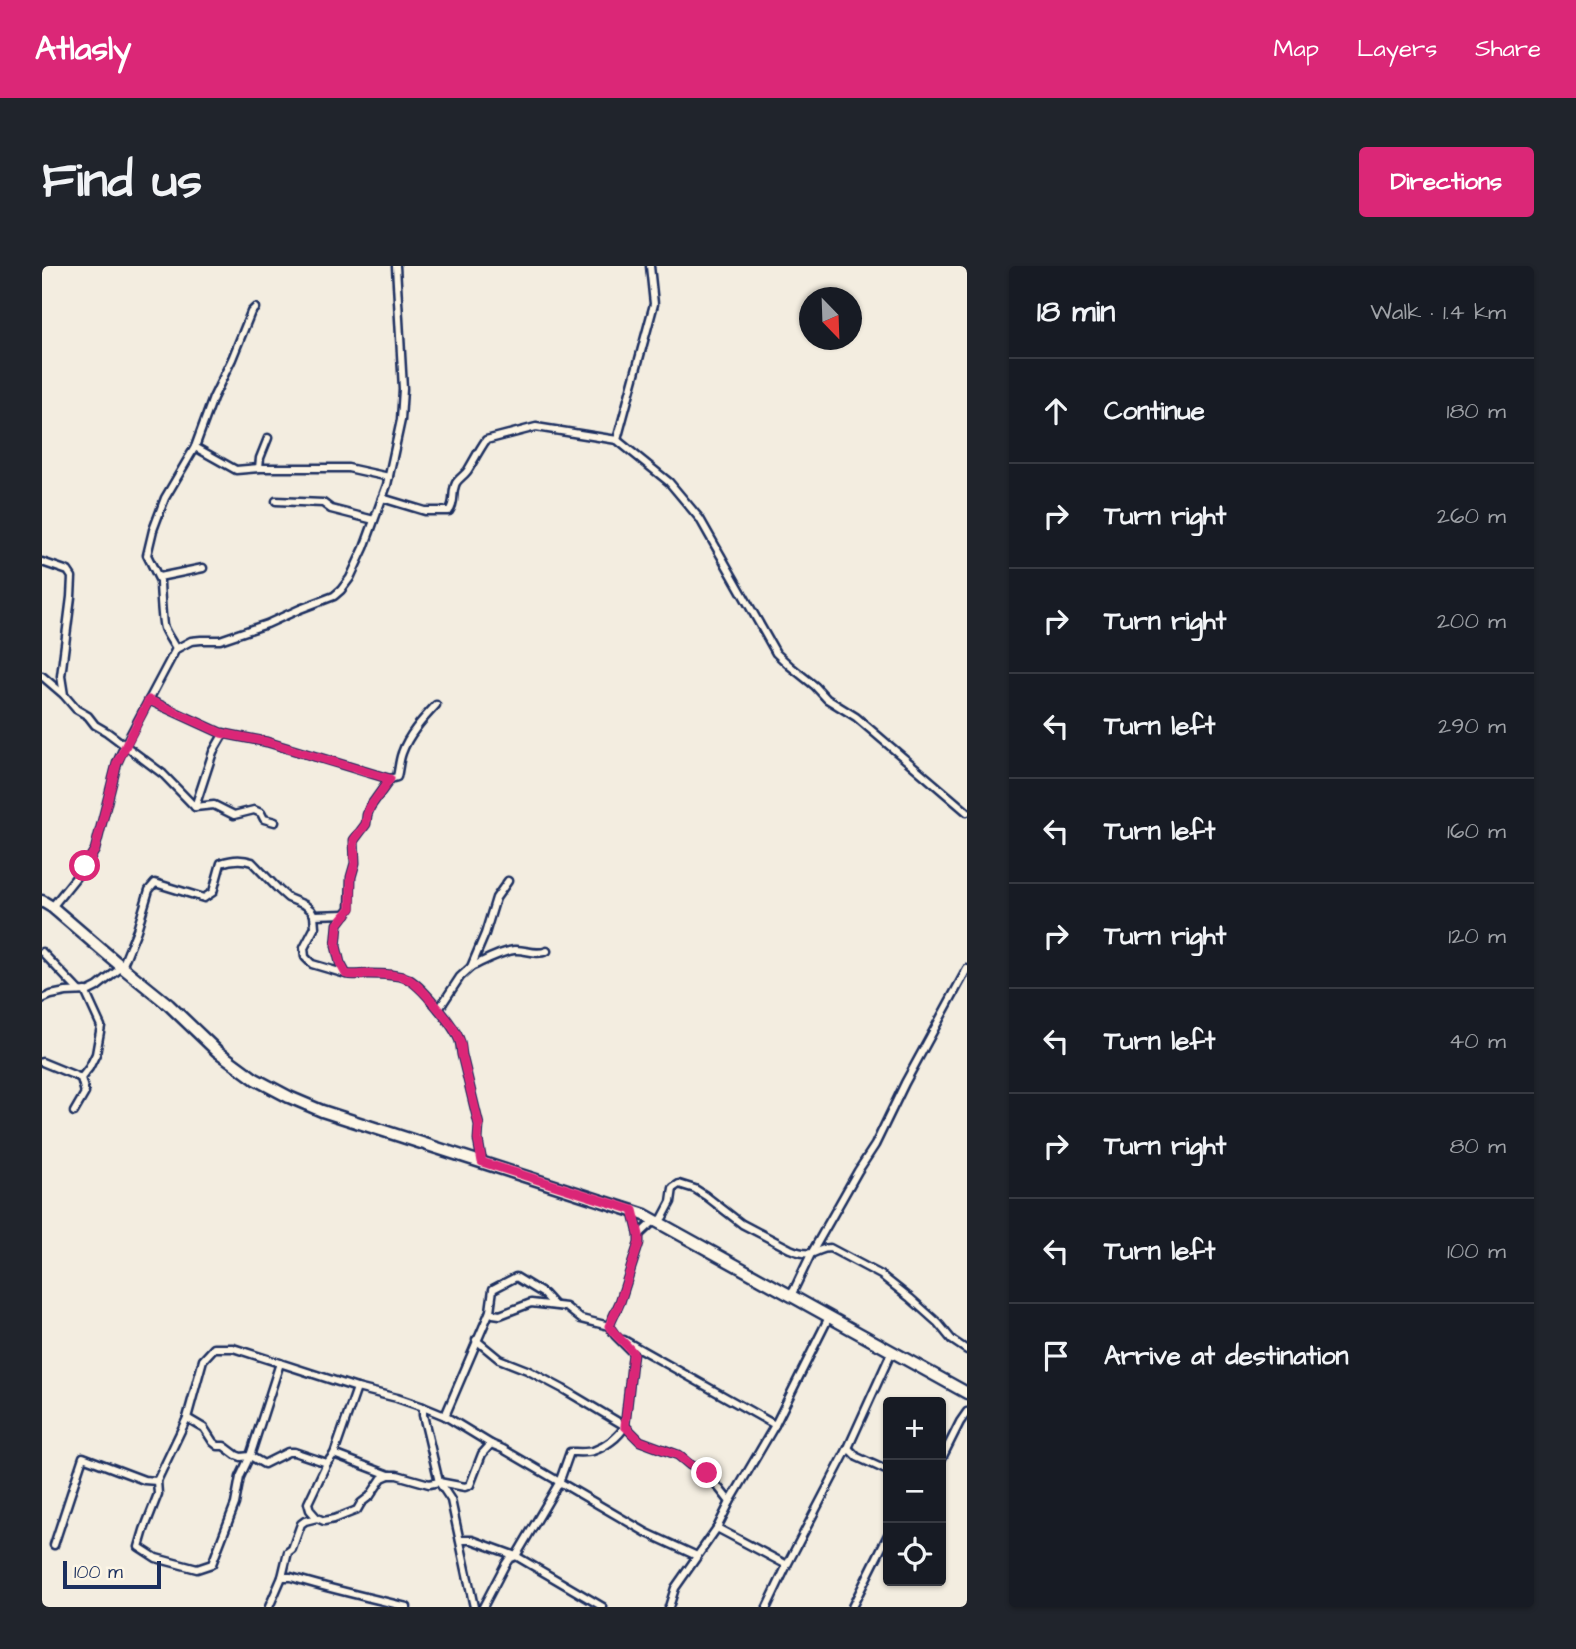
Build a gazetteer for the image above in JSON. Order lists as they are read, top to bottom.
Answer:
{
  "scale_bar": "100 m",
  "north": "bottom right",
  "page": {
    "header": "Atlasly",
    "nav": ["Map", "Layers", "Share"],
    "buttons": "Directions",
    "title": "Find us",
    "heading": ["18 min", "Walk · 1.4 km"],
    "list": [
      ["Continue", "180 m"],
      ["Turn right", "260 m"],
      ["Turn right", "200 m"],
      ["Turn left", "290 m"],
      ["Turn left", "160 m"],
      ["Turn right", "120 m"],
      ["Turn left", "40 m"],
      ["Turn right", "80 m"],
      ["Turn left", "100 m"],
      "Arrive at destination"
    ],
    "map_buttons": ["+", "−"],
    "scale": "100 m"
  }
}
